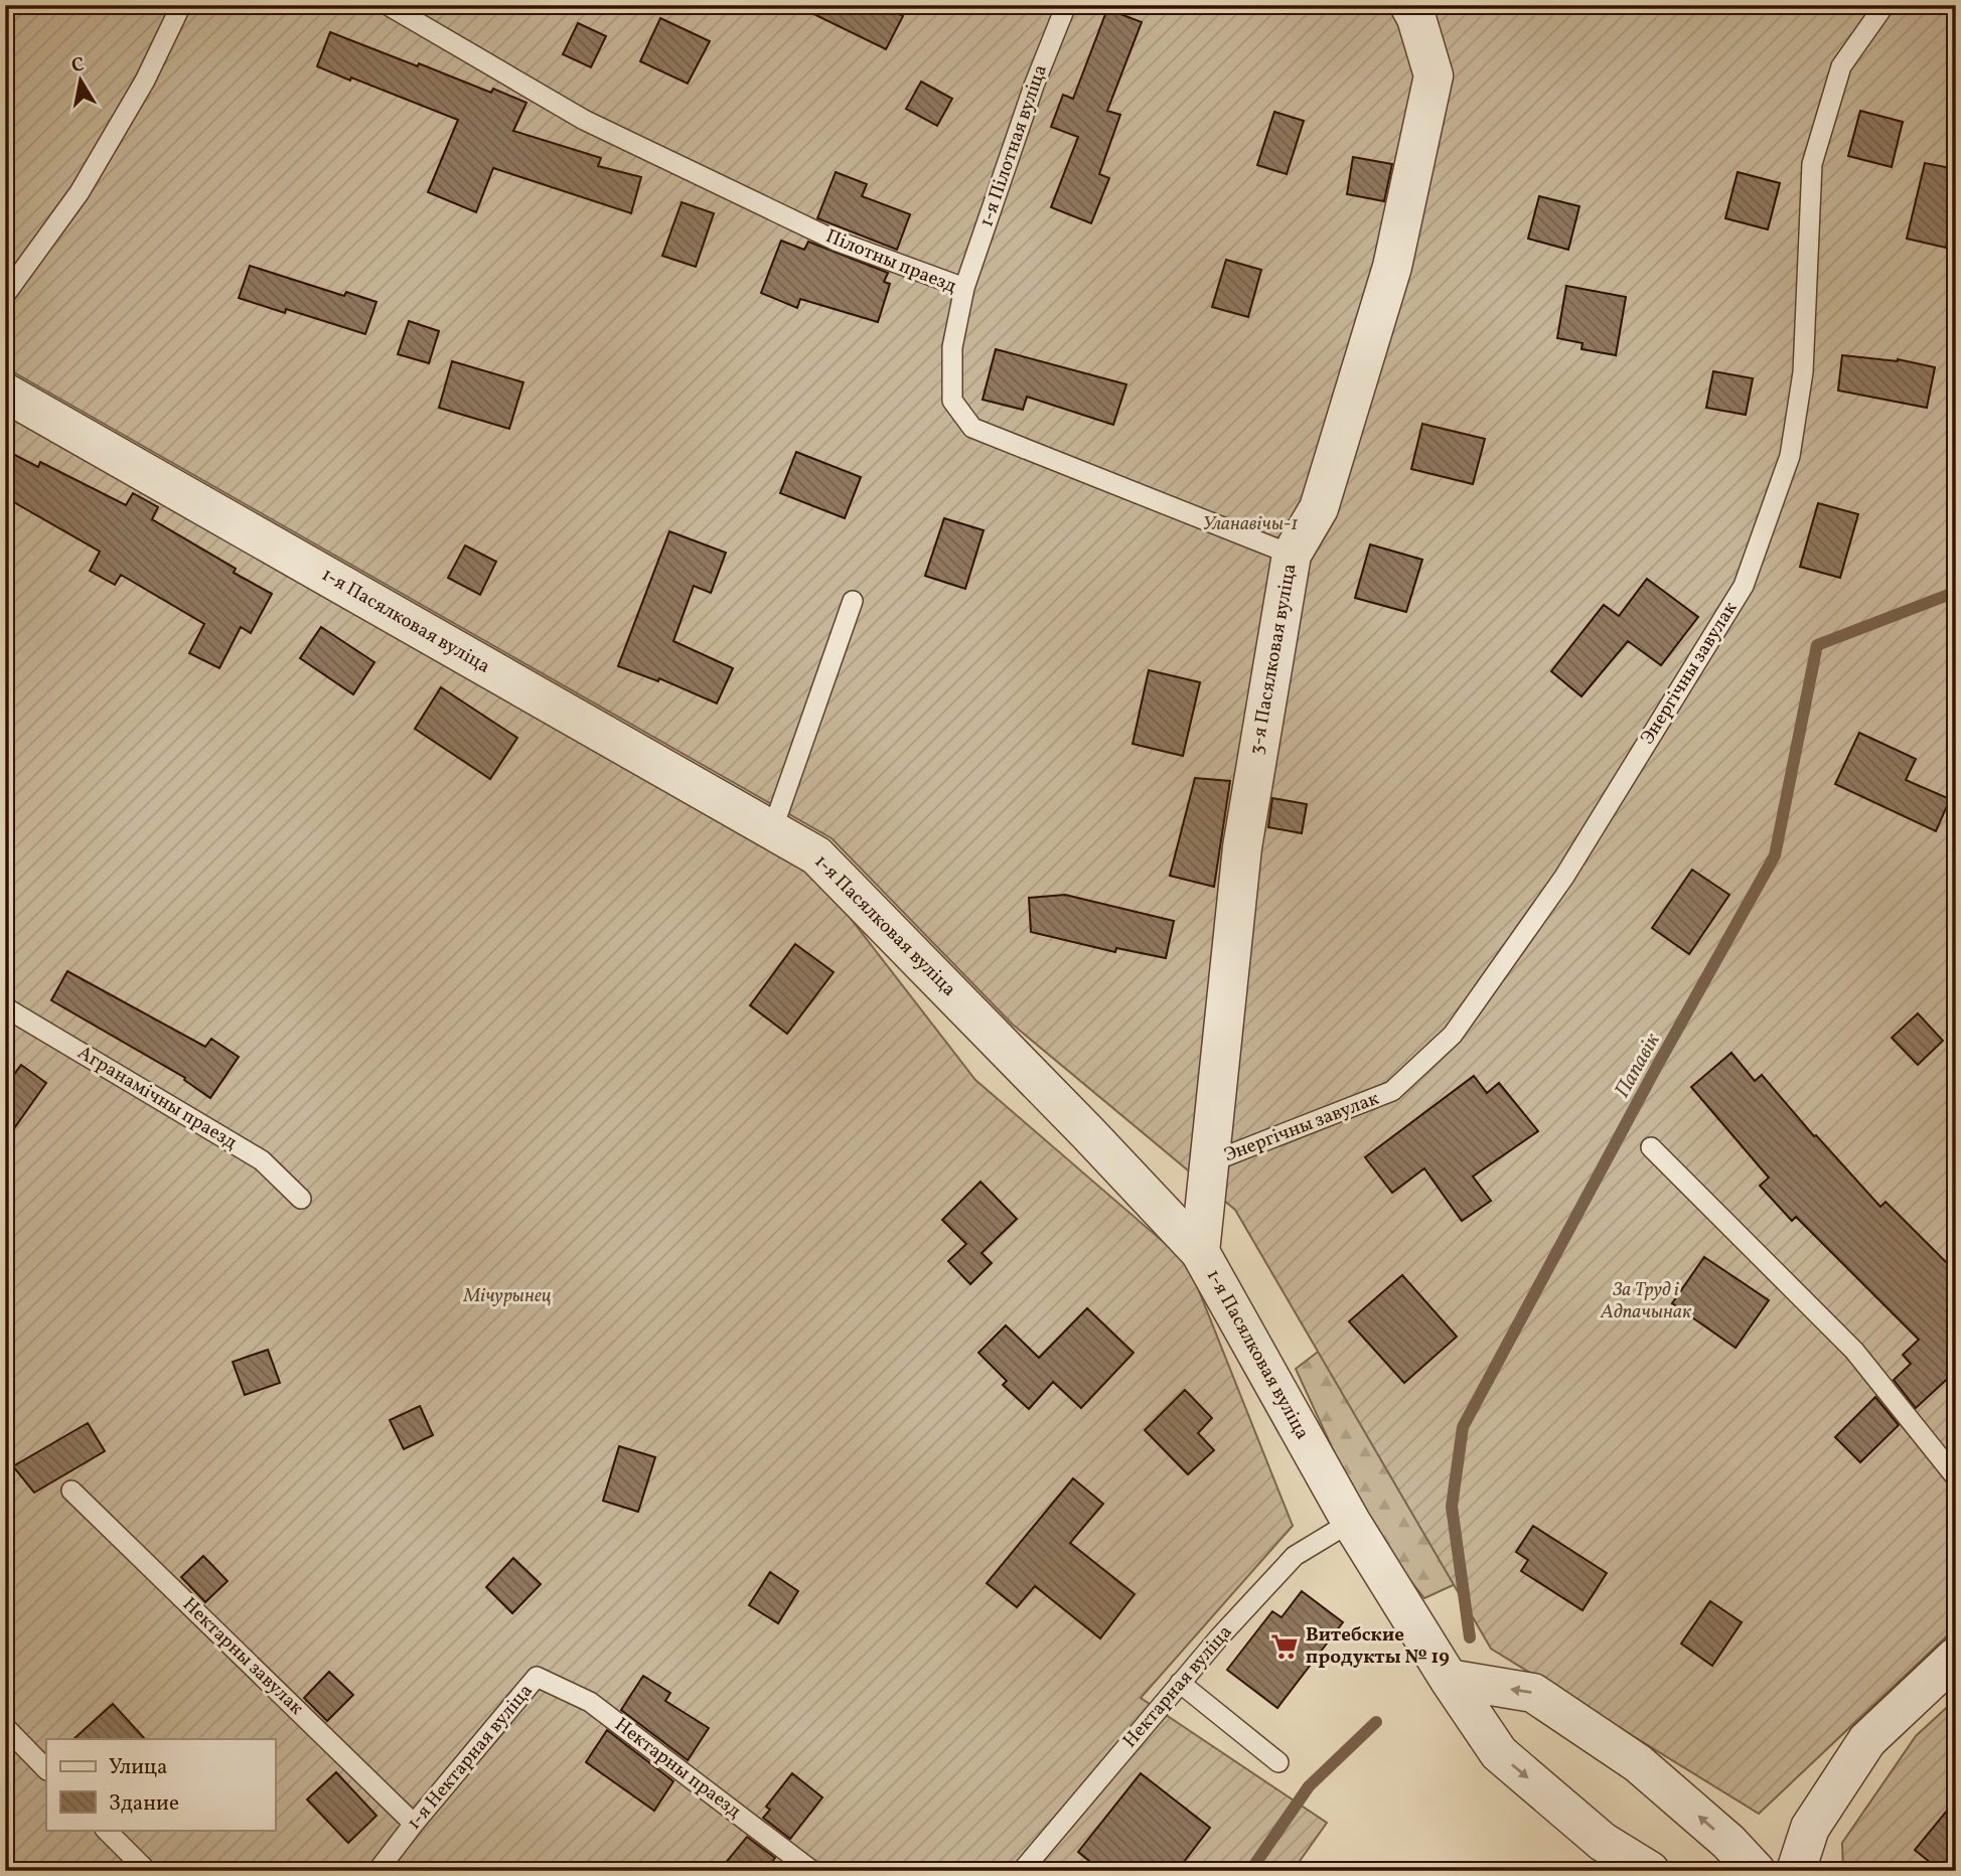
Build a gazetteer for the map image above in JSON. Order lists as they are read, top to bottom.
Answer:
{
  "streets": {
    "street": ["1-я Пасялковая вуліца", "3-я Пасялковая вуліца"],
    "lane": [
      "1-я Пілотная вуліца",
      "Пілотны праезд",
      "Энергічны завулак",
      "Агранамічны праезд",
      "Нектарны завулак",
      "Нектарная вуліца",
      "1-я Нектарная вуліца",
      "Нектарны праезд"
    ]
  },
  "crossings": [
    ["1-я Пілотная вуліца", "Пілотны праезд"],
    ["Пілотны праезд", "3-я Пасялковая вуліца"],
    ["1-я Пасялковая вуліца", "3-я Пасялковая вуліца"],
    ["1-я Пасялковая вуліца", "Нектарная вуліца"],
    ["3-я Пасялковая вуліца", "Энергічны завулак"],
    ["Нектарны завулак", "1-я Нектарная вуліца"],
    ["1-я Нектарная вуліца", "Нектарны праезд"]
  ],
  "water": ["Папавік"],
  "parks": ["Уланавічы-1", "За Труд і Адпачынак", "Мічурынец"],
  "places": {
    "supermarket": ["Витебские продукты № 19"]
  },
  "legend": ["Улица", "Здание"],
  "north": "top"
}
